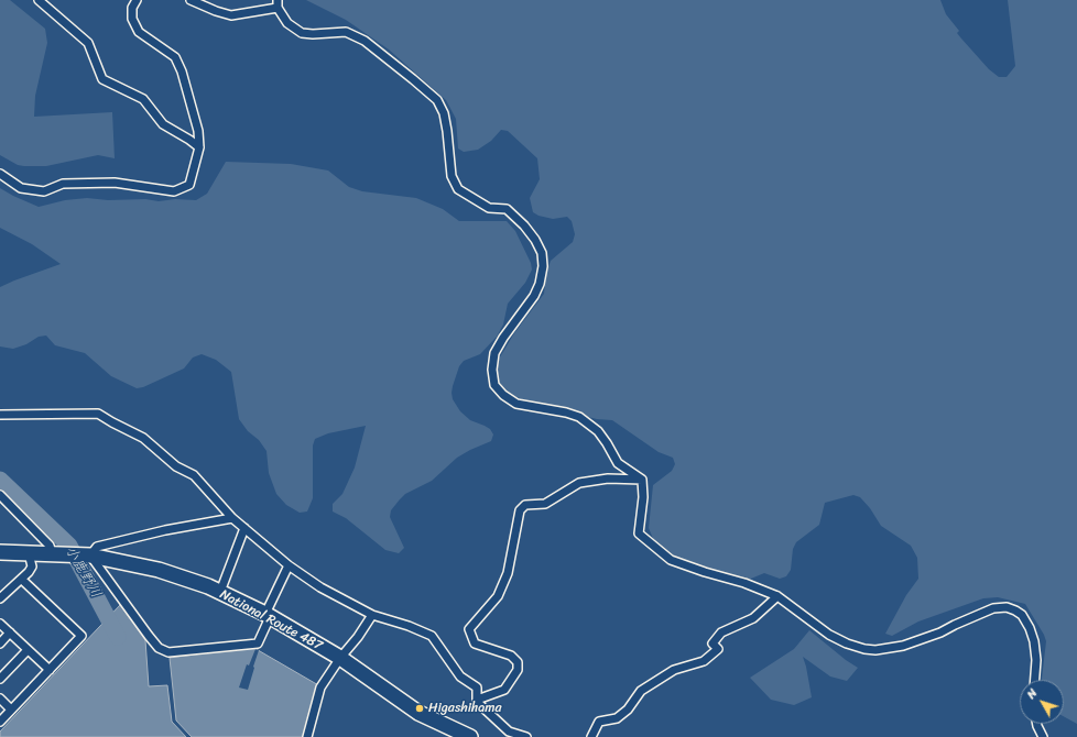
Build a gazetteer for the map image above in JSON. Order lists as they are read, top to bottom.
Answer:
{
  "streets": {
    "highway": ["National Route 487"]
  },
  "water": ["小鹿野川"],
  "places": ["Higashihama"],
  "north": "top left"
}
